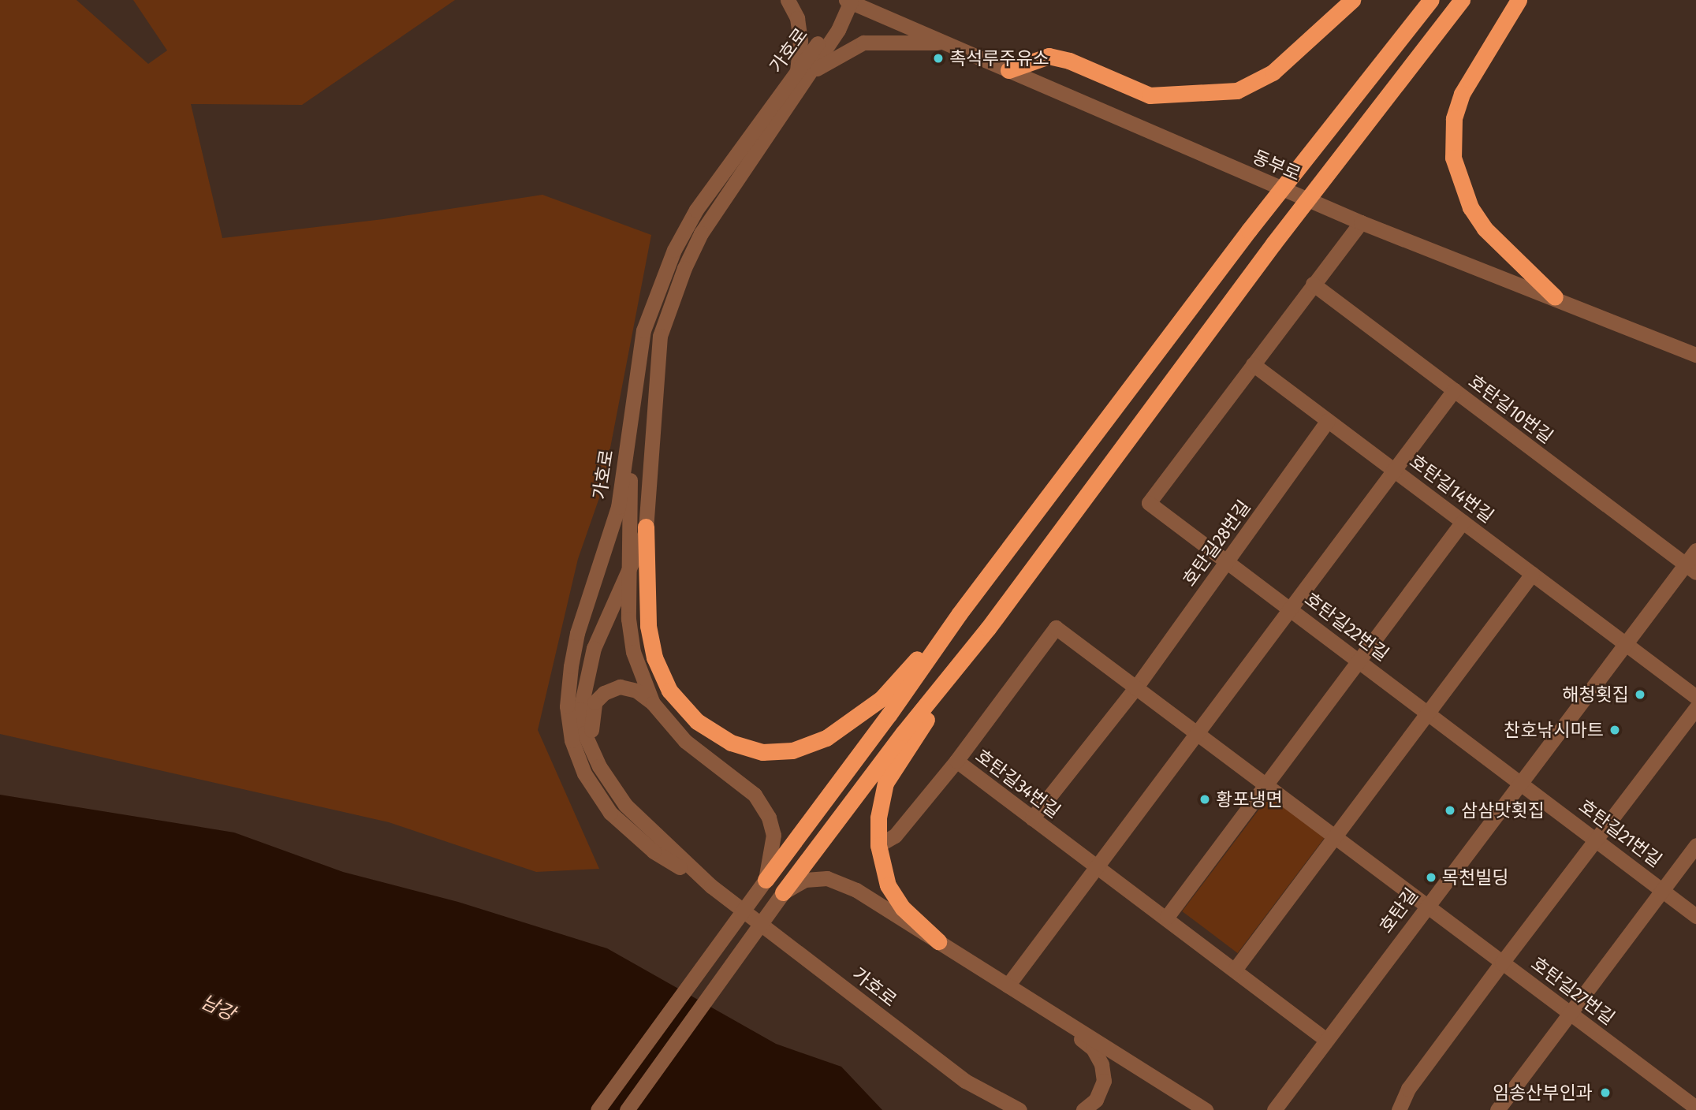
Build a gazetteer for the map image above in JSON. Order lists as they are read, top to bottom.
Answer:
{
  "streets": {
    "street": [
      "가호로",
      "동부로",
      "호탄길10번길",
      "호탄길14번길",
      "호탄길28번길",
      "호탄길22번길",
      "호탄길34번길",
      "호탄길21번길",
      "호탄길",
      "호탄길27번길"
    ]
  },
  "crossings": [
    ["가호로", "동부로"],
    ["호탄길10번길", "호탄길"],
    ["호탄길14번길", "호탄길28번길"],
    ["호탄길14번길", "호탄길22번길"],
    ["호탄길14번길", "호탄길"],
    ["호탄길28번길", "호탄길22번길"],
    ["호탄길28번길", "호탄길34번길"],
    ["호탄길22번길", "호탄길21번길"],
    ["호탄길22번길", "호탄길"],
    ["호탄길34번길", "호탄길"],
    ["호탄길21번길", "호탄길"],
    ["호탄길", "호탄길27번길"]
  ],
  "water": ["남강"],
  "places": [
    "촉석루주유소",
    "해청횟집",
    "찬호낚시마트",
    "황포냉면",
    "삼삼맛횟집",
    "목천빌딩",
    "임송산부인과"
  ]
}
